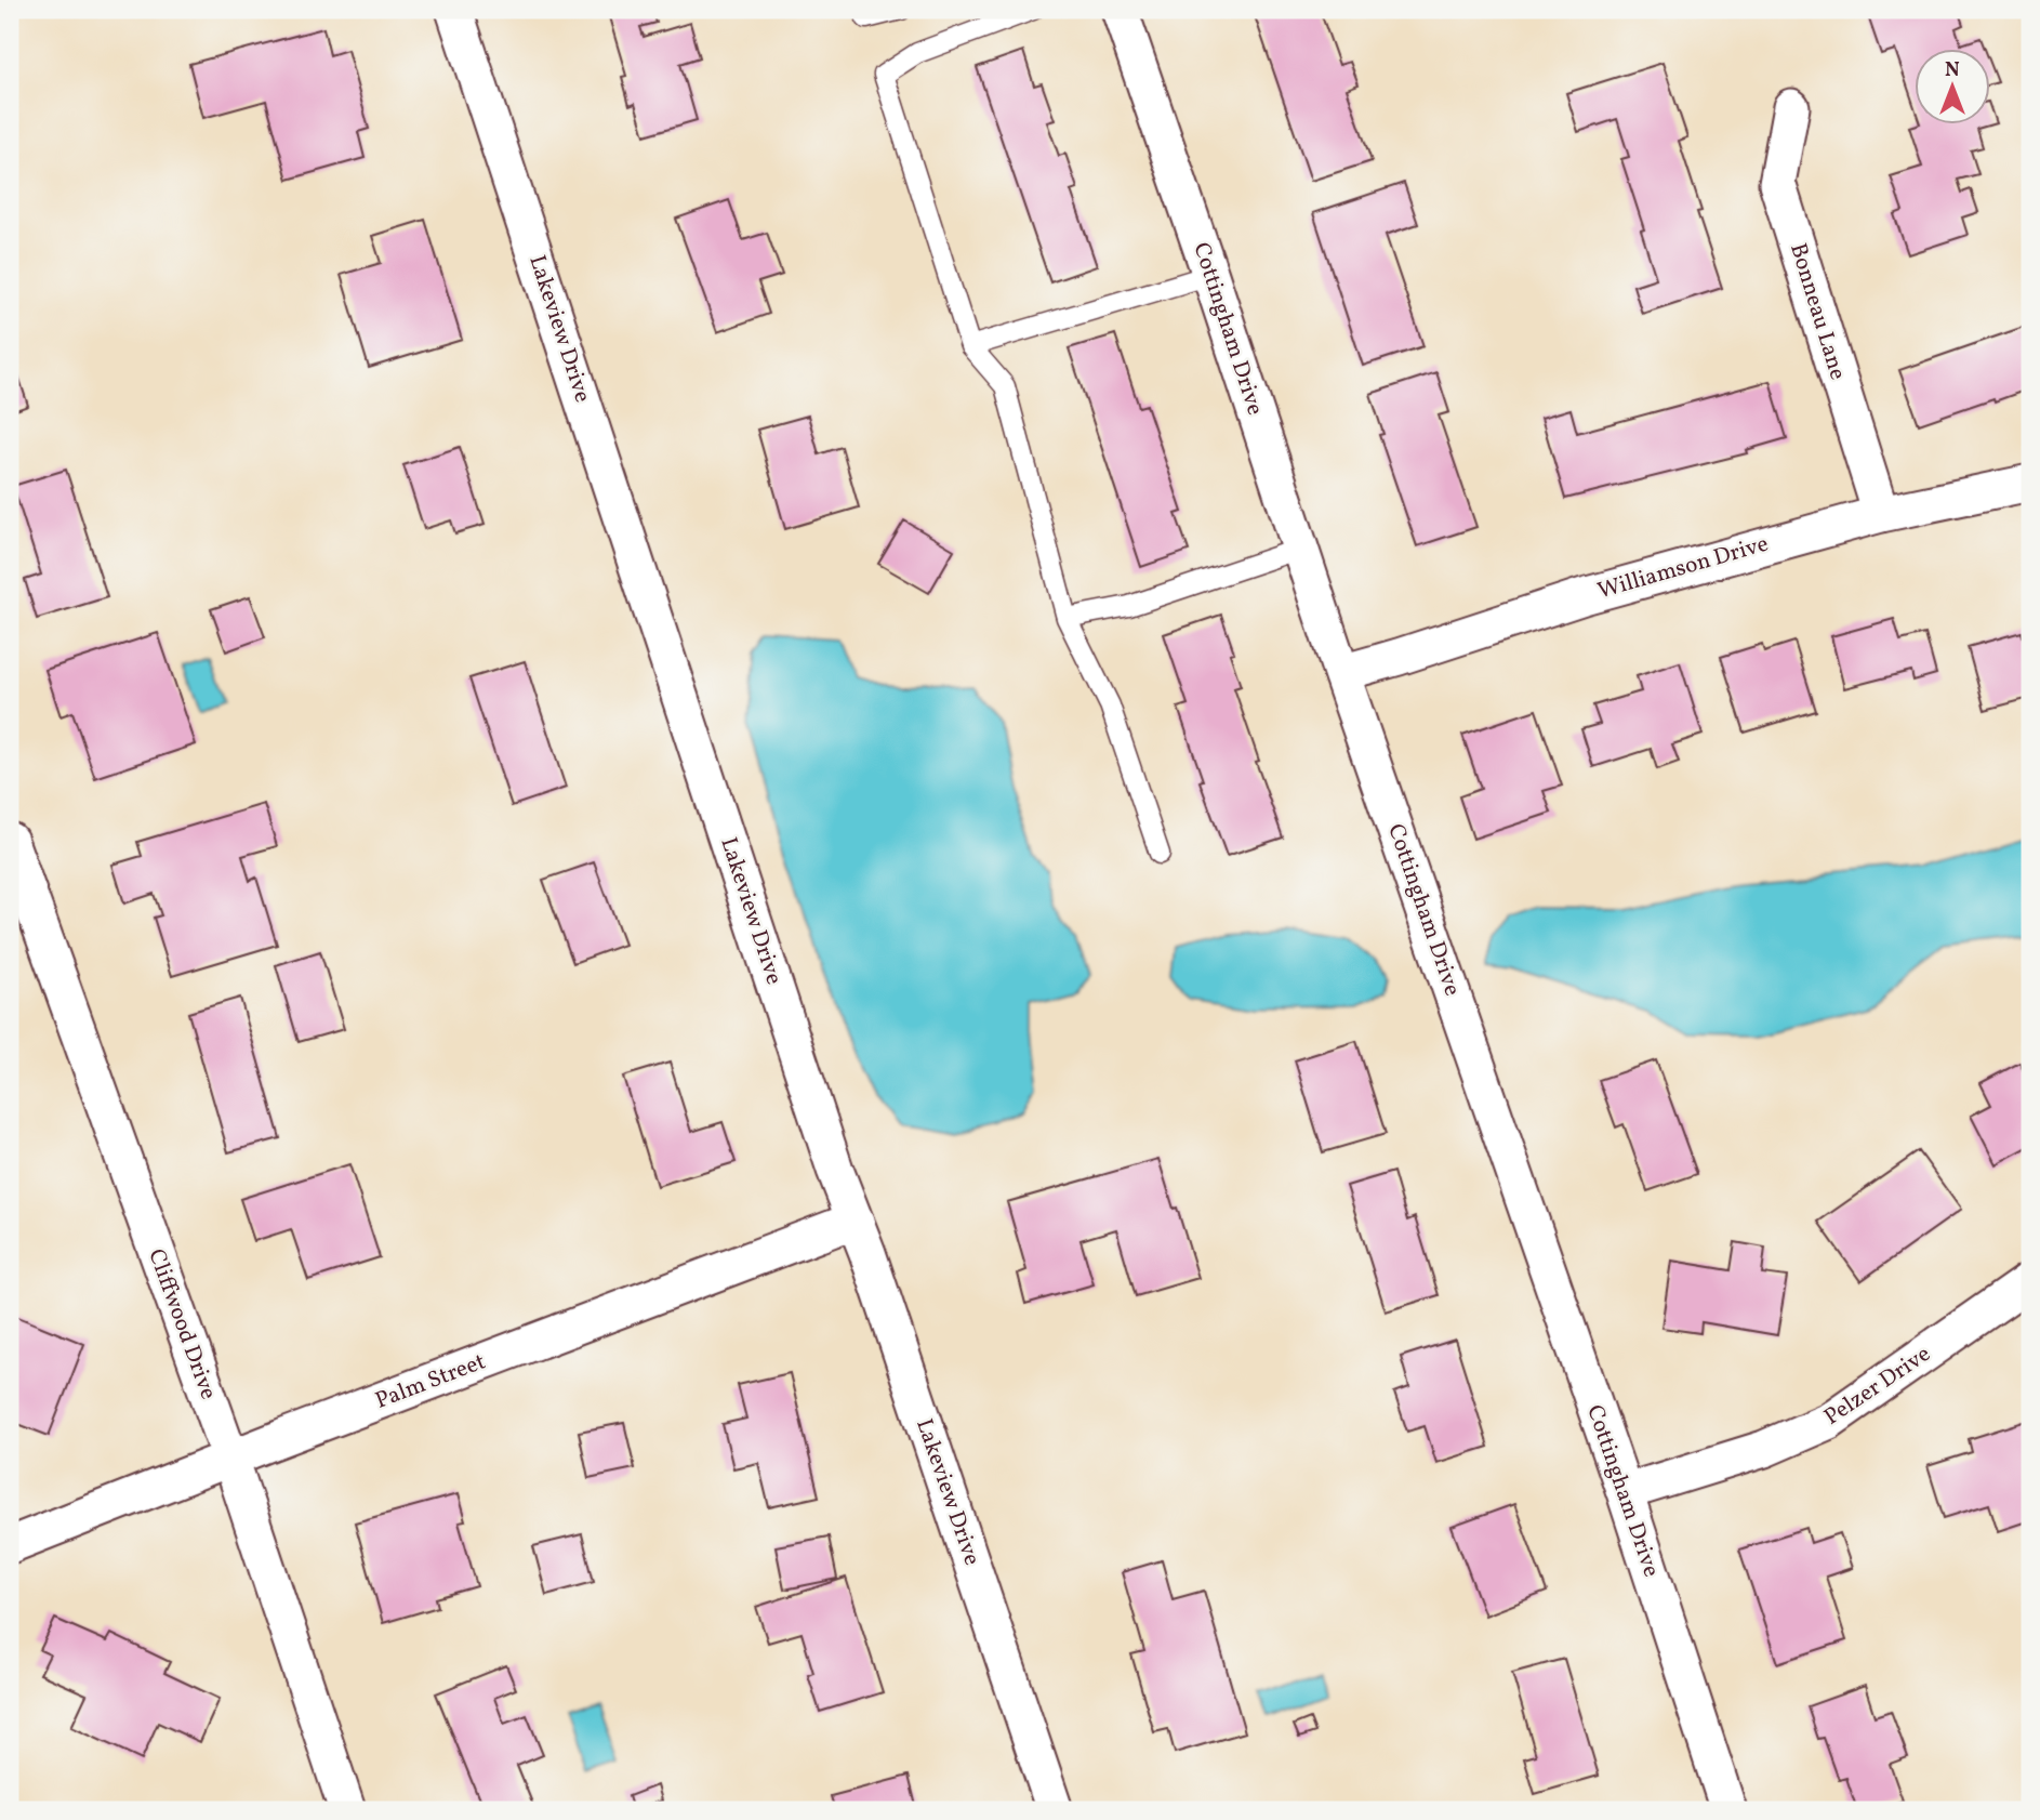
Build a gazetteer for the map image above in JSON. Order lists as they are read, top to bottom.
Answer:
{
  "streets": {
    "street": [
      "Bonneau Lane",
      "Lakeview Drive",
      "Cottingham Drive",
      "Williamson Drive",
      "Cliffwood Drive",
      "Palm Street",
      "Pelzer Drive"
    ]
  },
  "crossings": [
    ["Bonneau Lane", "Williamson Drive"],
    ["Lakeview Drive", "Palm Street"],
    ["Cottingham Drive", "Williamson Drive"],
    ["Cottingham Drive", "Pelzer Drive"],
    ["Cliffwood Drive", "Palm Street"]
  ],
  "north": "top"
}
